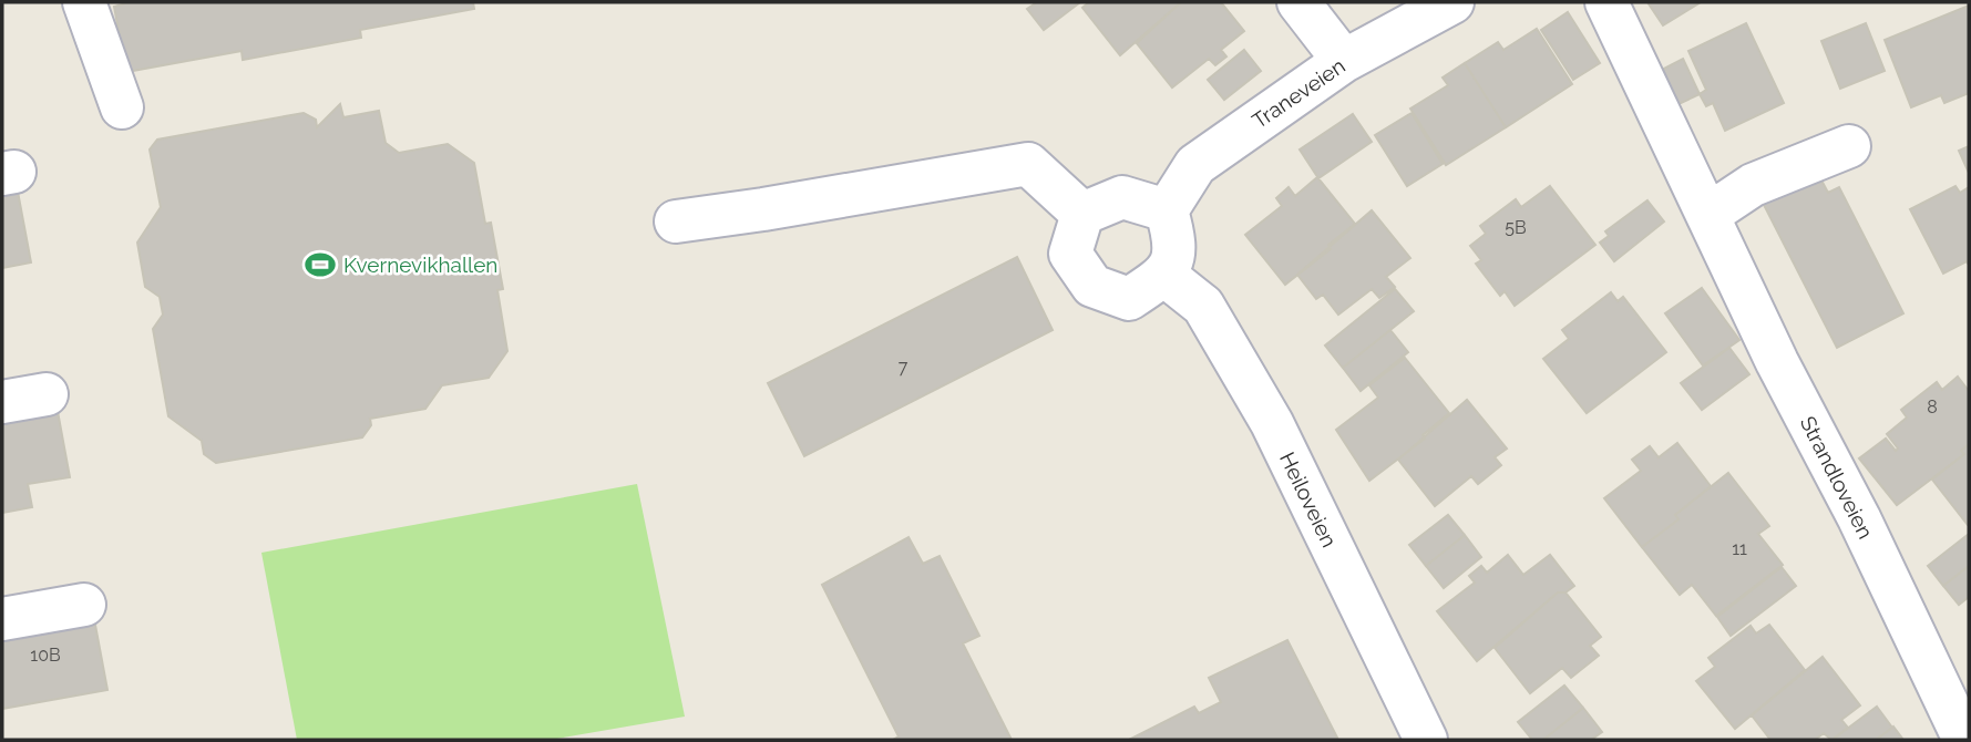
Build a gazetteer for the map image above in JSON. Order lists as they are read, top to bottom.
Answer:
{
  "streets": {
    "street": ["Traneveien", "Strandloveien", "Heiloveien"]
  },
  "crossings": [
    ["Traneveien", "Heiloveien"]
  ],
  "places": {
    "sports": ["Kvernevikhallen"]
  },
  "house_numbers": [
    "5B",
    "7",
    "8",
    "11",
    "10B"
  ]
}
